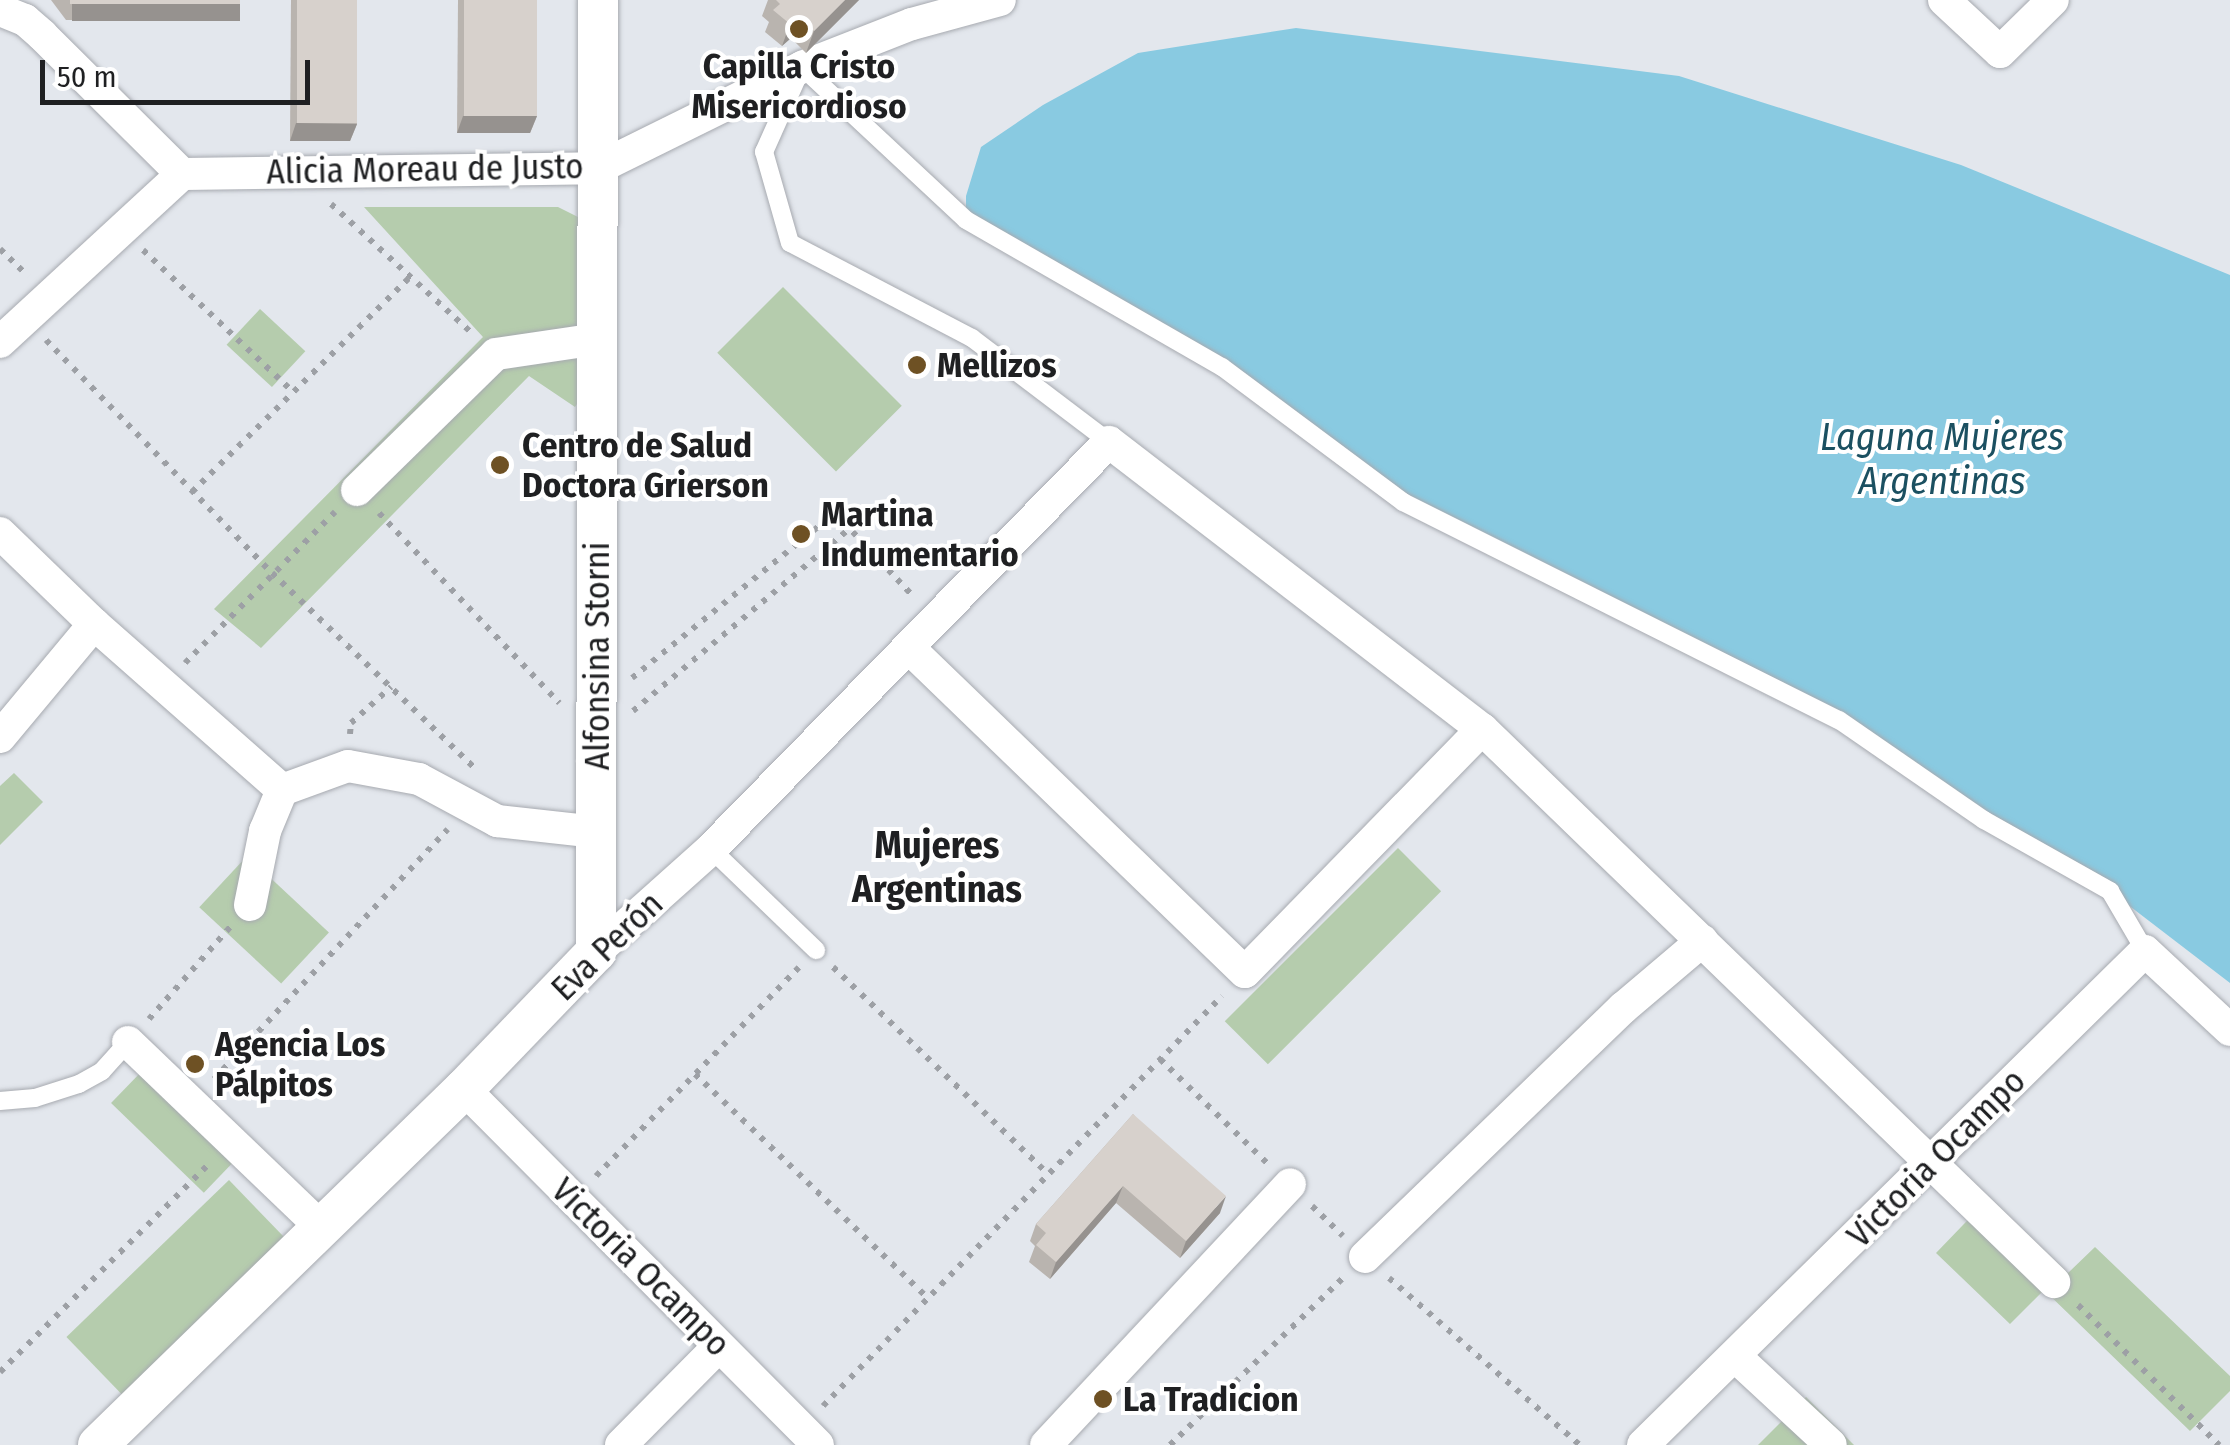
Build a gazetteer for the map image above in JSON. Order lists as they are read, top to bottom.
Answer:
{
  "streets": {
    "street": [
      "Alicia Moreau de Justo",
      "Alfonsina Storni",
      "Eva Perón",
      "Victoria Ocampo"
    ]
  },
  "crossings": [
    ["Alicia Moreau de Justo", "Alfonsina Storni"],
    ["Alfonsina Storni", "Eva Perón"],
    ["Eva Perón", "Victoria Ocampo"]
  ],
  "districts": ["Mujeres Argentinas"],
  "water": ["Laguna Mujeres Argentinas"],
  "places": [
    "Capilla Cristo Misericordioso",
    "Mellizos",
    "Centro de Salud Doctora Grierson",
    "Martina Indumentario",
    "Agencia Los Pálpitos",
    "La Tradicion"
  ],
  "scale_bar": "50 m"
}
